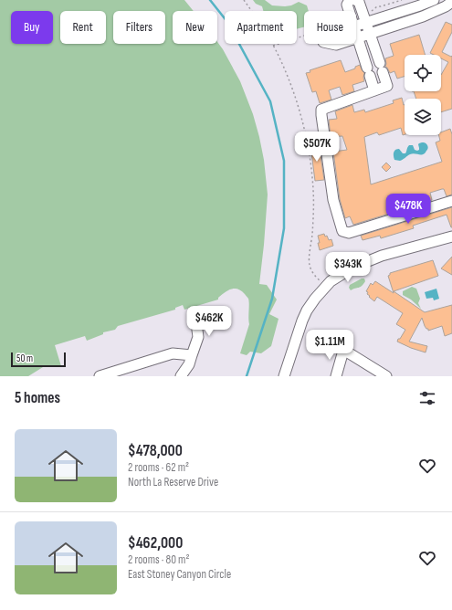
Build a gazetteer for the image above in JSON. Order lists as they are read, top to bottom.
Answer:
{
  "scale_bar": "50 m",
  "page": {
    "chip": [
      "Buy",
      "Rent",
      "Filters",
      "New",
      "Apartment",
      "House"
    ],
    "price": [
      "$507K",
      "$478K",
      "$343K",
      "$462K",
      "$1.11M"
    ],
    "scale": "50 m",
    "heading": "5 homes",
    "list": [
      {
        "name": "$478,000",
        "note": "2 rooms · 62 m² · North La Reserve Drive"
      },
      {
        "name": "$462,000",
        "note": "2 rooms · 80 m² · East Stoney Canyon Circle"
      }
    ]
  }
}
